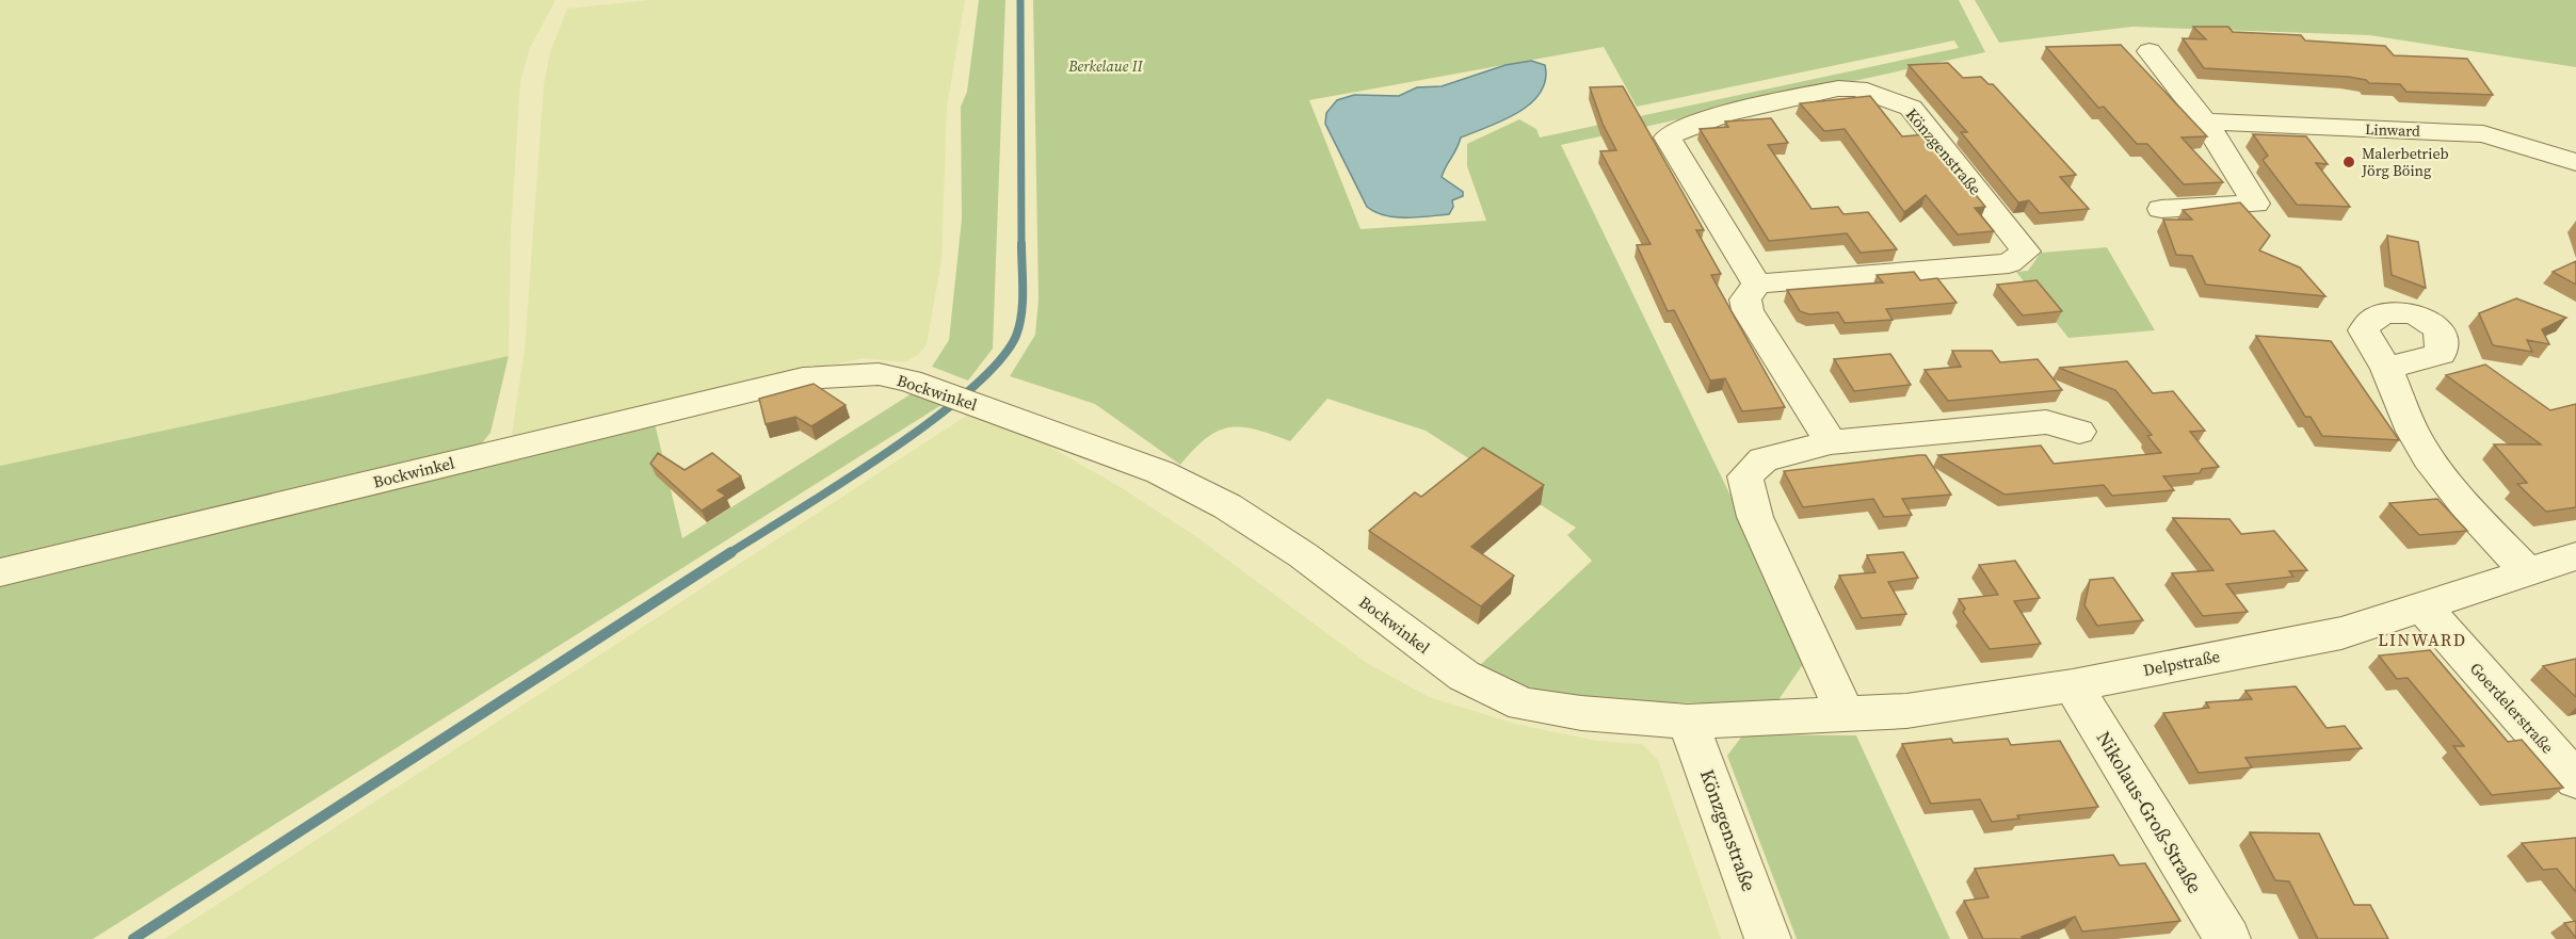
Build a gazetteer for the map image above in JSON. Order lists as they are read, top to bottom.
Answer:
{
  "streets": {
    "street": [
      "Linward",
      "Könzgenstraße",
      "Bockwinkel",
      "Delpstraße",
      "Goerdelerstraße",
      "Nikolaus-Groß-Straße"
    ]
  },
  "crossings": [
    ["Könzgenstraße", "Bockwinkel"],
    ["Bockwinkel", "Delpstraße"],
    ["Delpstraße", "Goerdelerstraße"],
    ["Delpstraße", "Nikolaus-Groß-Straße"]
  ],
  "districts": ["LINWARD"],
  "parks": ["Berkelaue II"],
  "places": ["Malerbetrieb Jörg Böing"]
}
